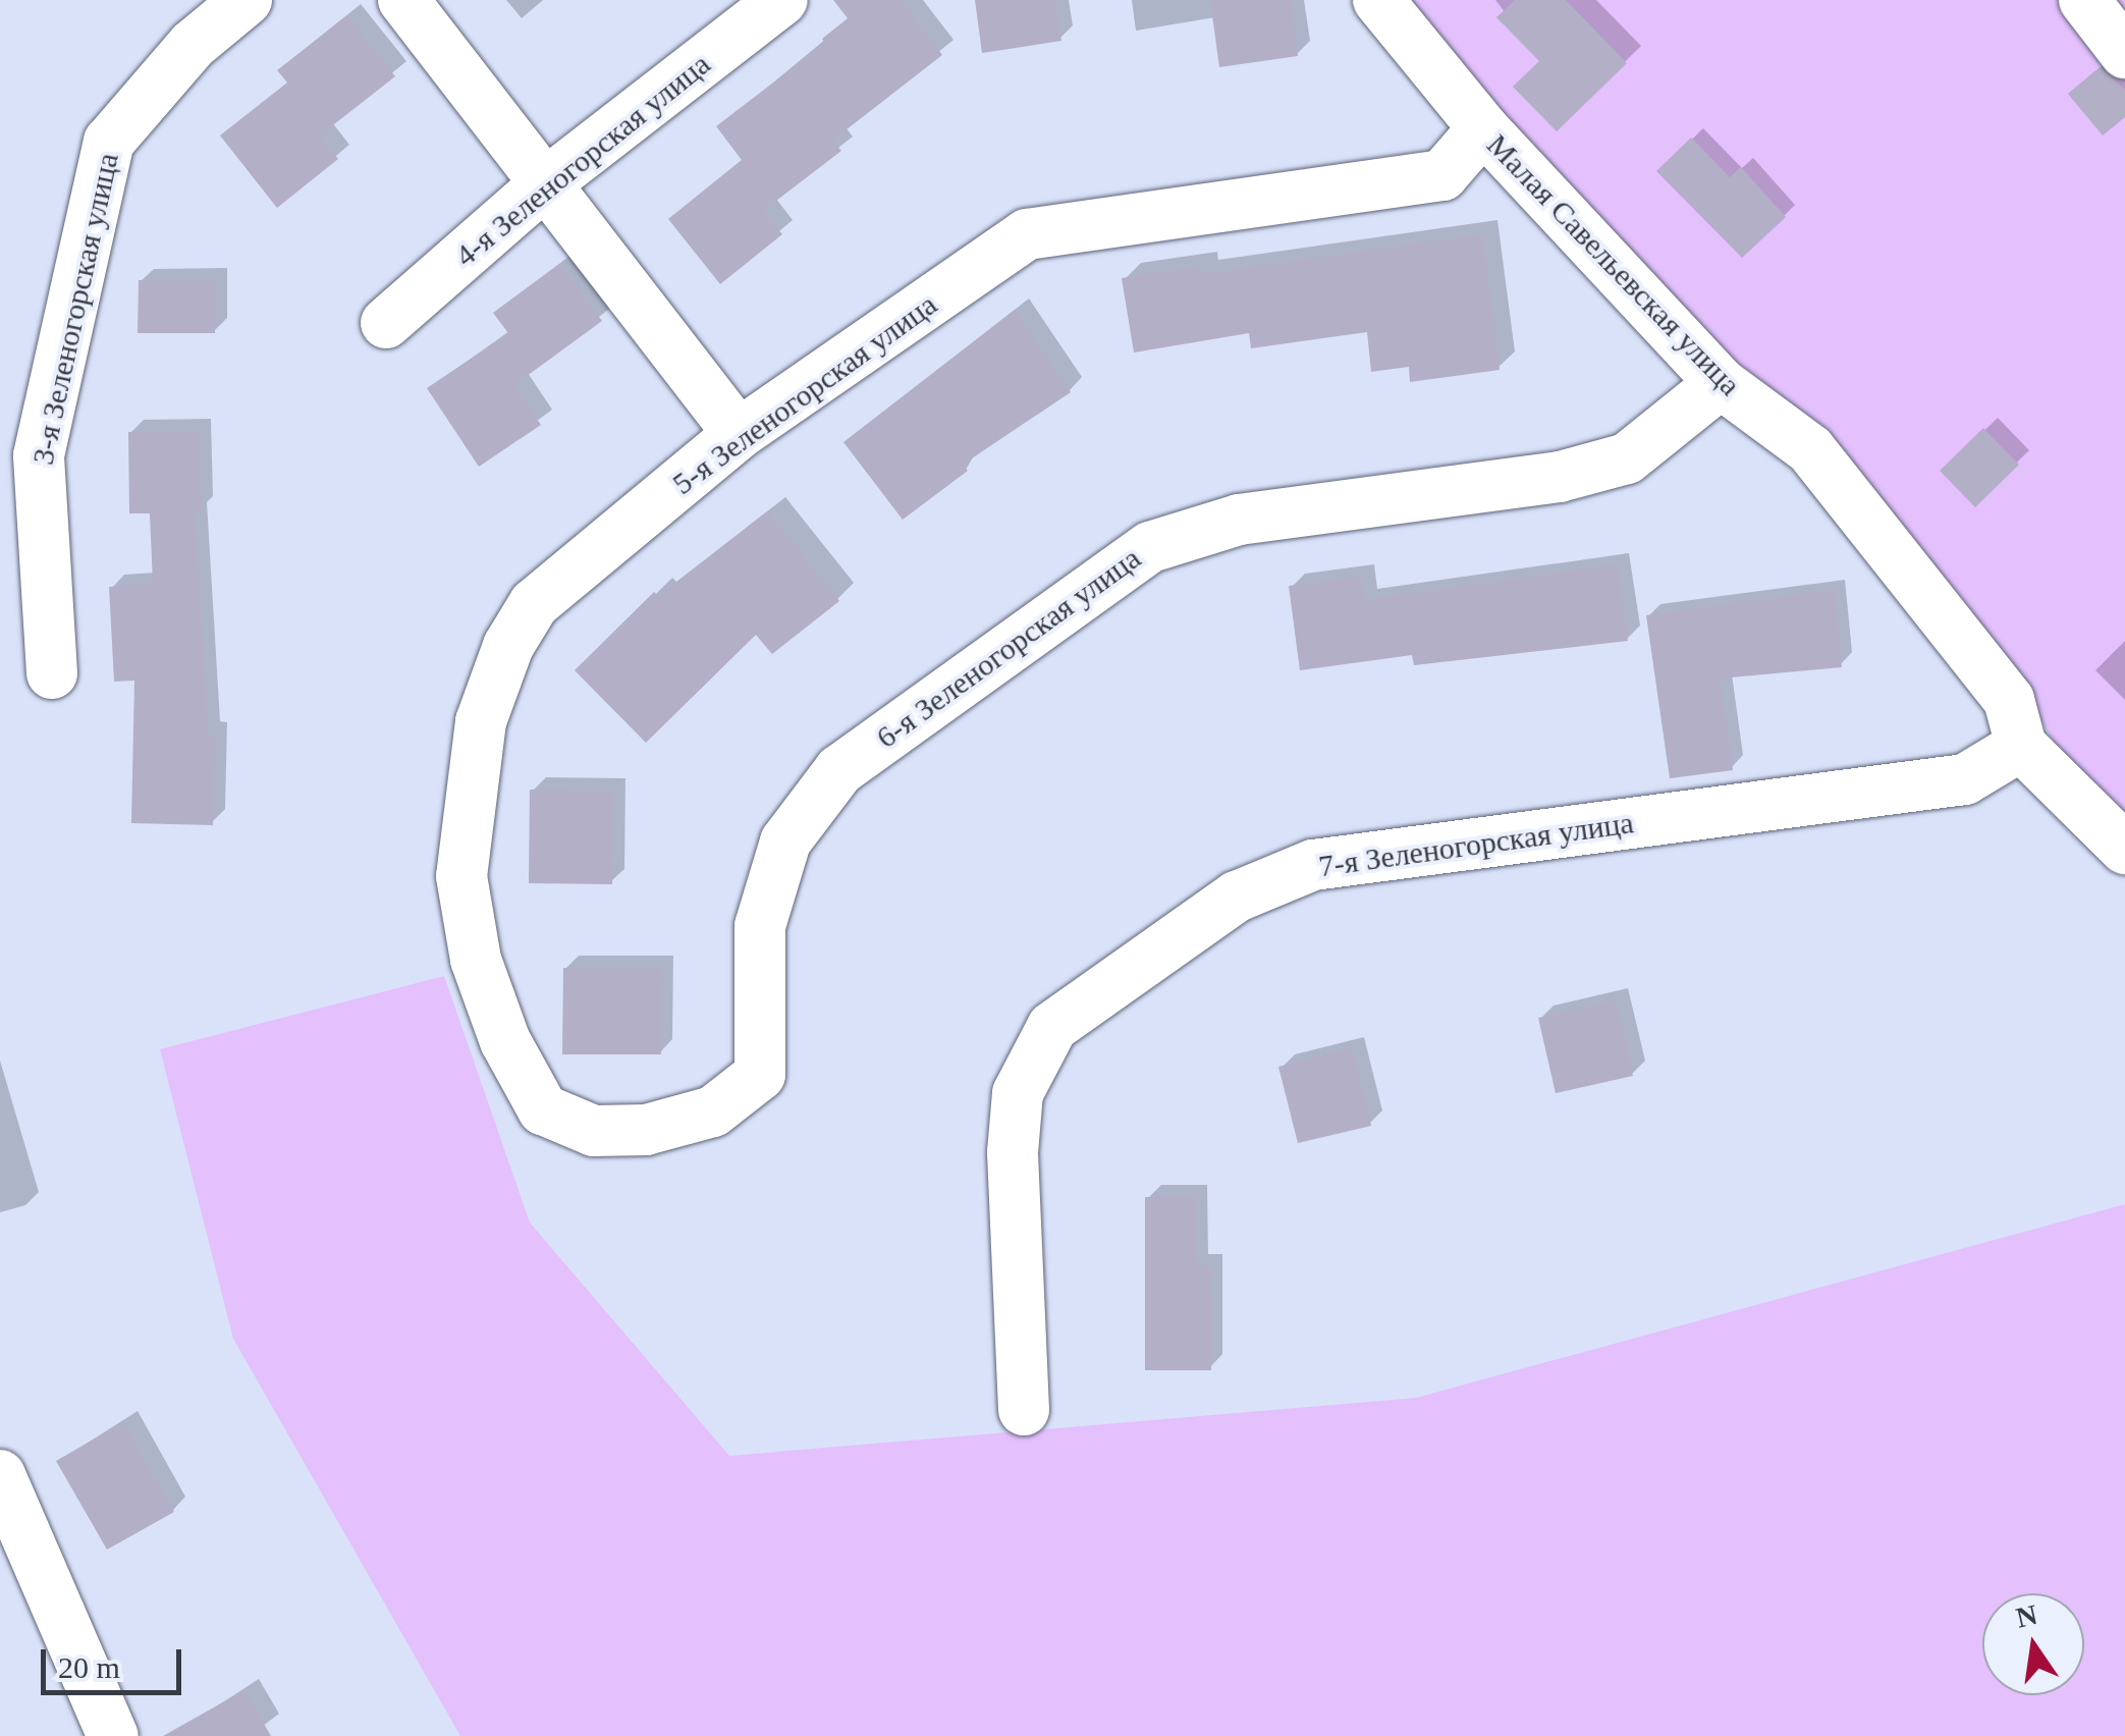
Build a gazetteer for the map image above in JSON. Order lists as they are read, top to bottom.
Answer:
{
  "streets": {
    "street": [
      "4-я Зеленогорская улица",
      "Малая Савельевская улица",
      "3-я Зеленогорская улица",
      "5-я Зеленогорская улица",
      "6-я Зеленогорская улица",
      "7-я Зеленогорская улица"
    ]
  },
  "crossings": [
    ["Малая Савельевская улица", "5-я Зеленогорская улица"],
    ["Малая Савельевская улица", "6-я Зеленогорская улица"],
    ["Малая Савельевская улица", "7-я Зеленогорская улица"],
    ["5-я Зеленогорская улица", "6-я Зеленогорская улица"]
  ],
  "scale_bar": "20 m",
  "north": "top"
}
